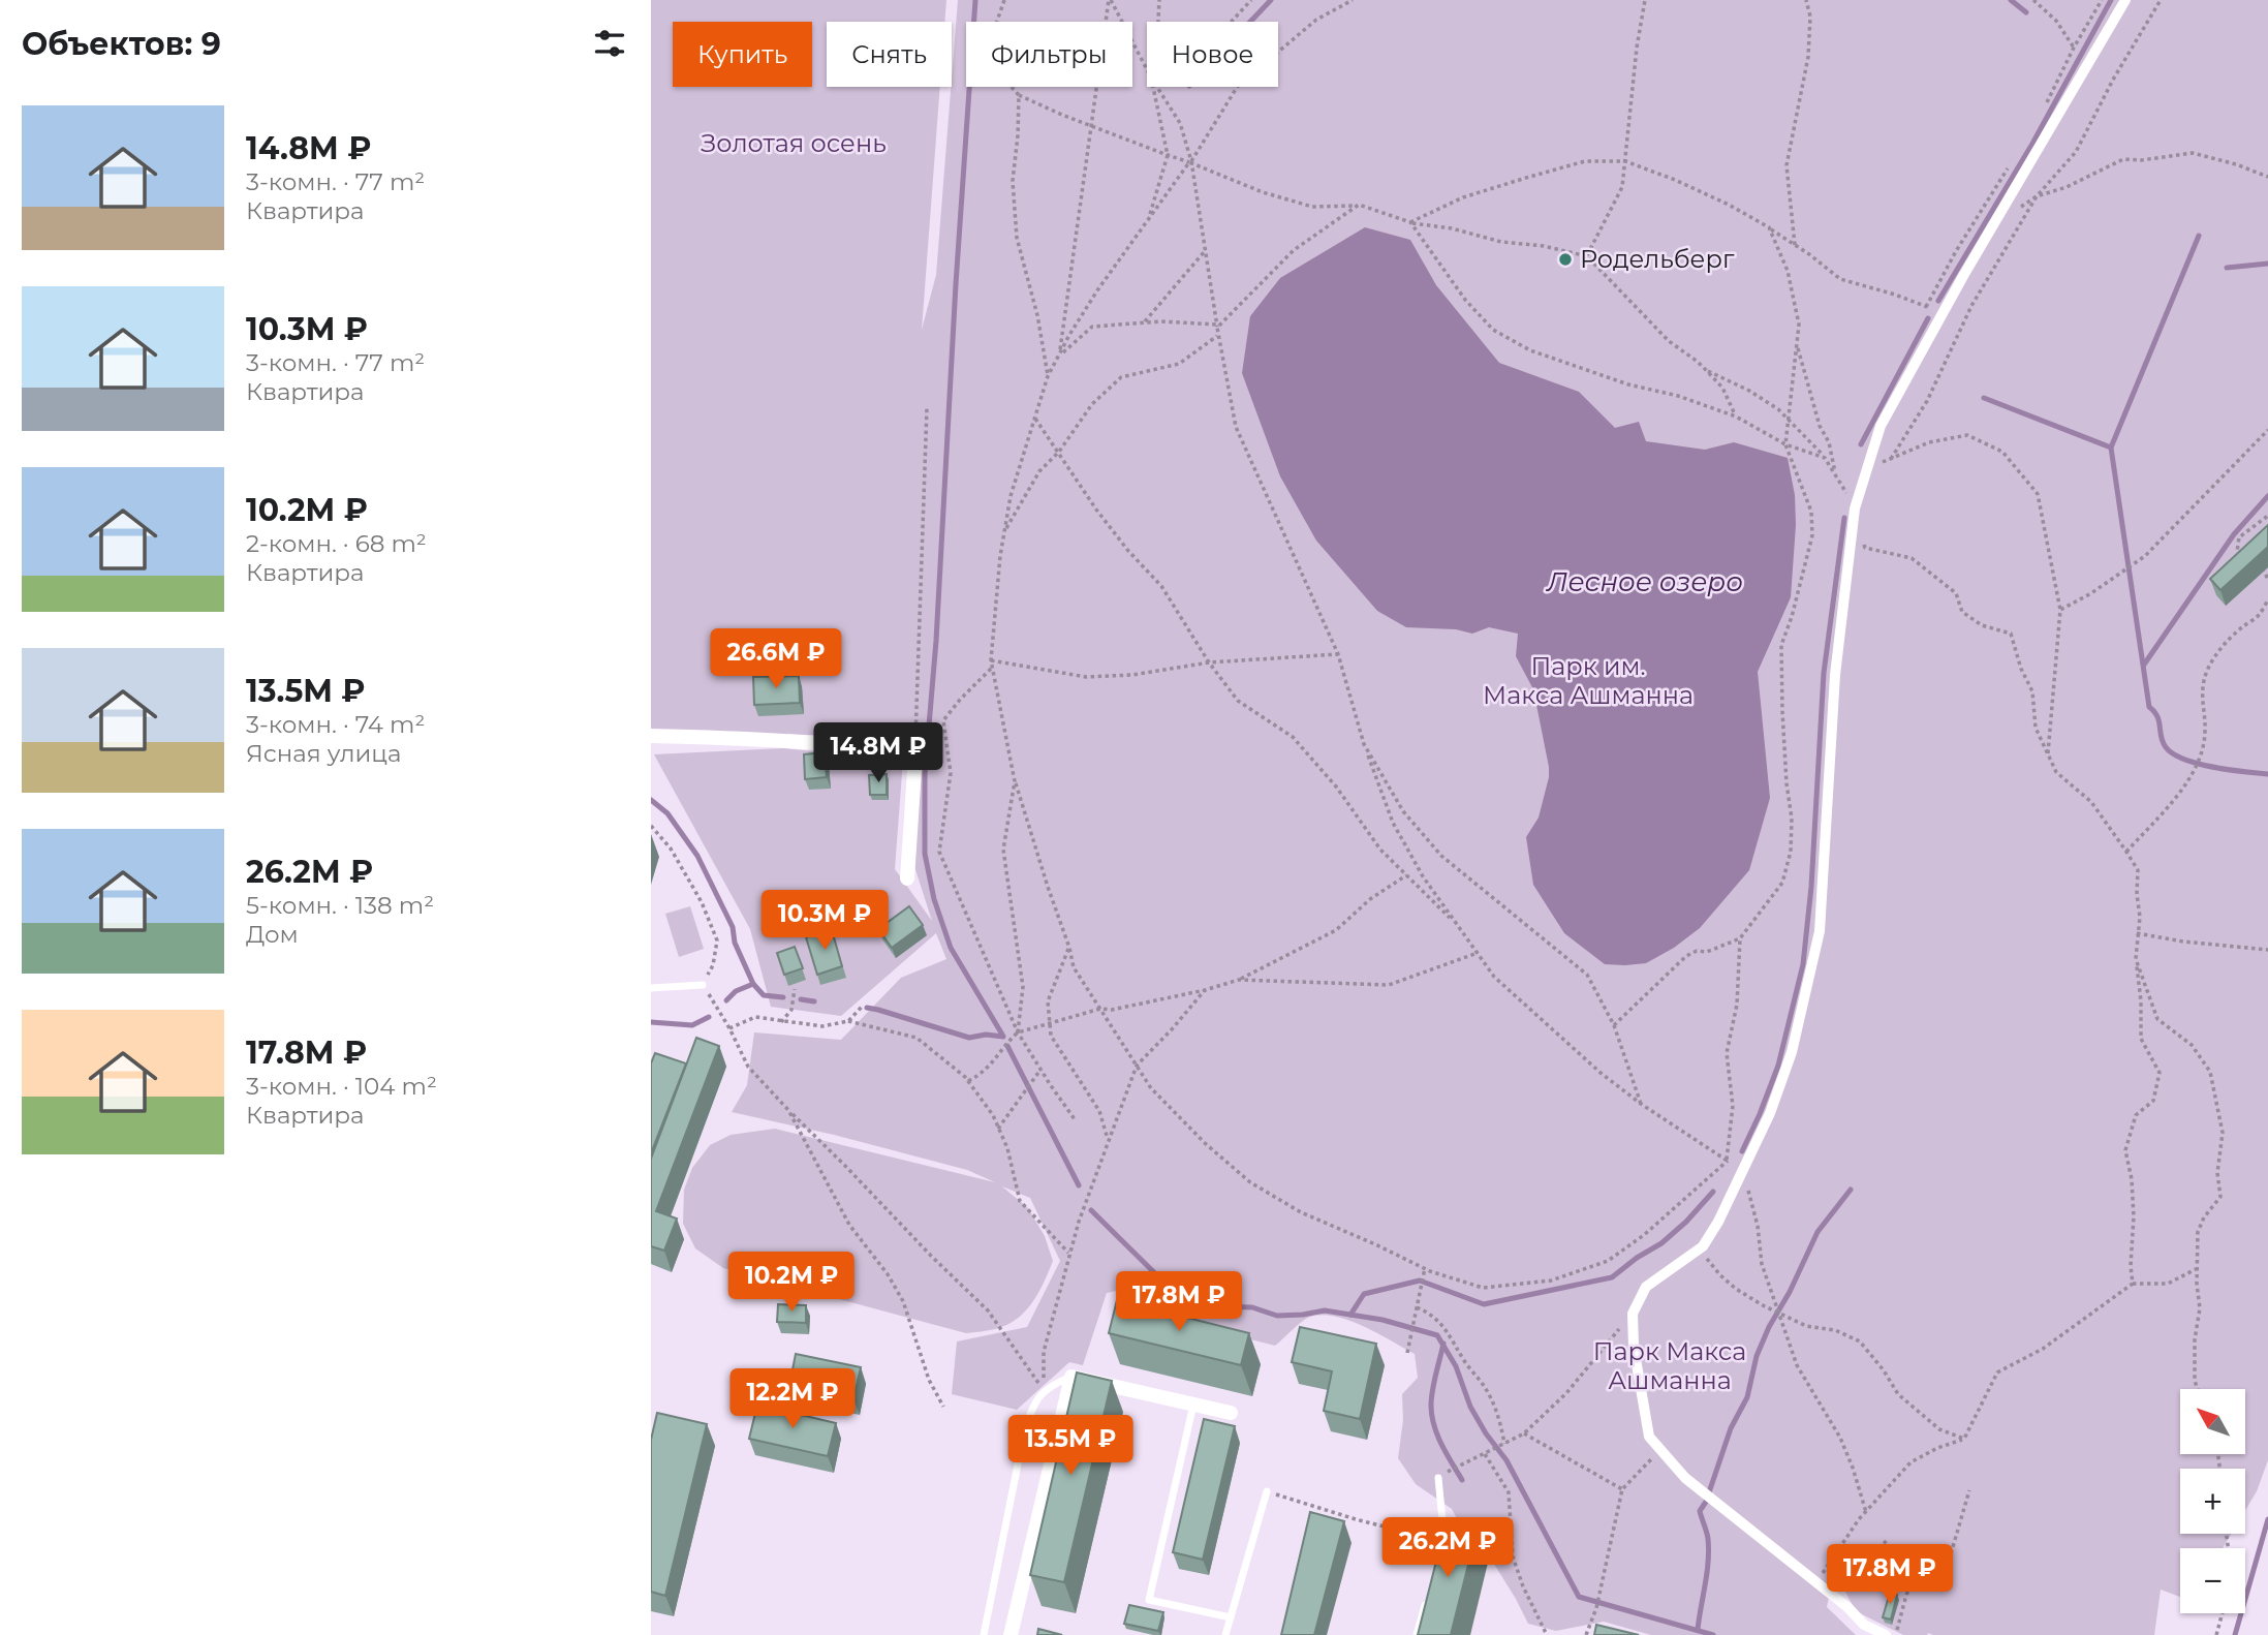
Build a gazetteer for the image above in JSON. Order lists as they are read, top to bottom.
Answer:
{
  "water": ["Лесное озеро"],
  "parks": ["Золотая осень", "Парк им. Макса Ашманна", "Парк Макса Ашманна"],
  "places": ["Родельберг"],
  "north": "top left",
  "page": {
    "heading": "Объектов: 9",
    "chip": [
      "Купить",
      "Снять",
      "Фильтры",
      "Новое"
    ],
    "list": [
      {
        "name": "14.8M ₽",
        "note": "3-комн. · 77 m² · Квартира"
      },
      {
        "name": "10.3M ₽",
        "note": "3-комн. · 77 m² · Квартира"
      },
      {
        "name": "10.2M ₽",
        "note": "2-комн. · 68 m² · Квартира"
      },
      {
        "name": "13.5M ₽",
        "note": "3-комн. · 74 m² · Ясная улица"
      },
      {
        "name": "26.2M ₽",
        "note": "5-комн. · 138 m² · Дом"
      },
      {
        "name": "17.8M ₽",
        "note": "3-комн. · 104 m² · Квартира"
      }
    ],
    "price": [
      "26.6M ₽",
      "14.8M ₽",
      "10.3M ₽",
      "10.2M ₽",
      "17.8M ₽",
      "12.2M ₽",
      "13.5M ₽",
      "26.2M ₽",
      "17.8M ₽"
    ],
    "map_buttons": ["+", "−"]
  }
}
